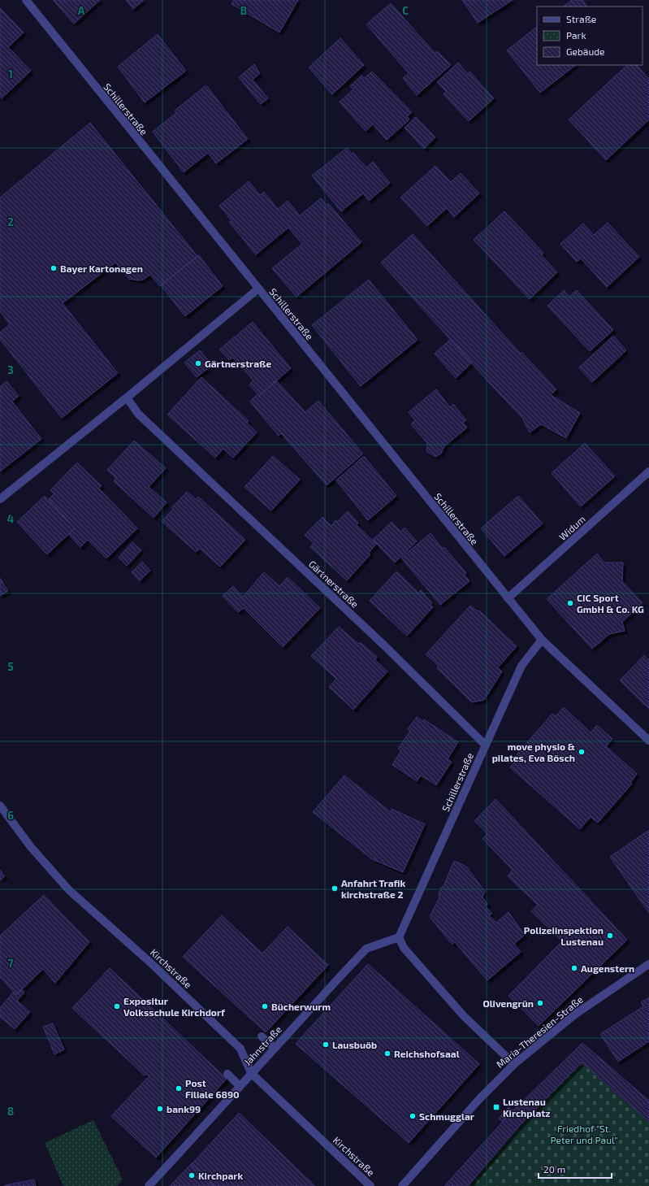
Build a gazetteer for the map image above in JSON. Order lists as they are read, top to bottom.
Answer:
{
  "streets": {
    "street": [
      "Schillerstraße",
      "Widum",
      "Gärtnerstraße",
      "Kirchstraße",
      "Maria-Theresien-Straße",
      "Jahnstraße"
    ]
  },
  "crossings": [
    ["Schillerstraße", "Widum"],
    ["Schillerstraße", "Gärtnerstraße"],
    ["Schillerstraße", "Jahnstraße"],
    ["Kirchstraße", "Jahnstraße"]
  ],
  "parks": ["Friedhof \"St. Peter und Paul\""],
  "places": {
    "other": [
      "Bayer Kartonagen",
      "Gärtnerstraße",
      "CIC Sport GmbH & Co. KG",
      "move physio & pilates, Eva Bösch",
      "Anfahrt Trafik kirchstraße 2",
      "Polizeiinspektion Lustenau",
      "Augenstern",
      "Olivengrün",
      "Expositur Volksschule Kirchdorf",
      "Bücherwurm",
      "Lausbuöb",
      "Reichshofsaal",
      "Post Filiale 6890",
      "bank99",
      "Schmugglar",
      "Kirchpark"
    ],
    "transit": ["Lustenau Kirchplatz"]
  },
  "legend": ["Straße", "Park", "Gebäude"],
  "scale_bar": "20 m",
  "grid": {
    "columns": ["A", "B", "C"],
    "rows": [
      "1",
      "2",
      "3",
      "4",
      "5",
      "6",
      "7",
      "8"
    ]
  }
}
